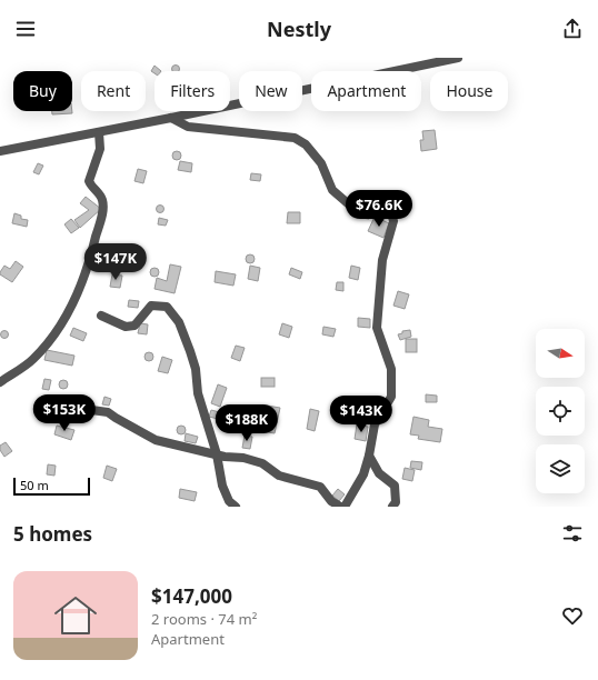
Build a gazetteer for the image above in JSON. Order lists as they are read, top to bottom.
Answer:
{
  "scale_bar": "50 m",
  "north": "right",
  "page": {
    "header": "Nestly",
    "chip": [
      "Buy",
      "Rent",
      "Filters",
      "New",
      "Apartment",
      "House"
    ],
    "price": [
      "$76.6K",
      "$147K",
      "$153K",
      "$143K",
      "$188K"
    ],
    "scale": "50 m",
    "heading": "5 homes",
    "list": [
      {
        "name": "$147,000",
        "note": "2 rooms · 74 m² · Apartment"
      }
    ]
  }
}
